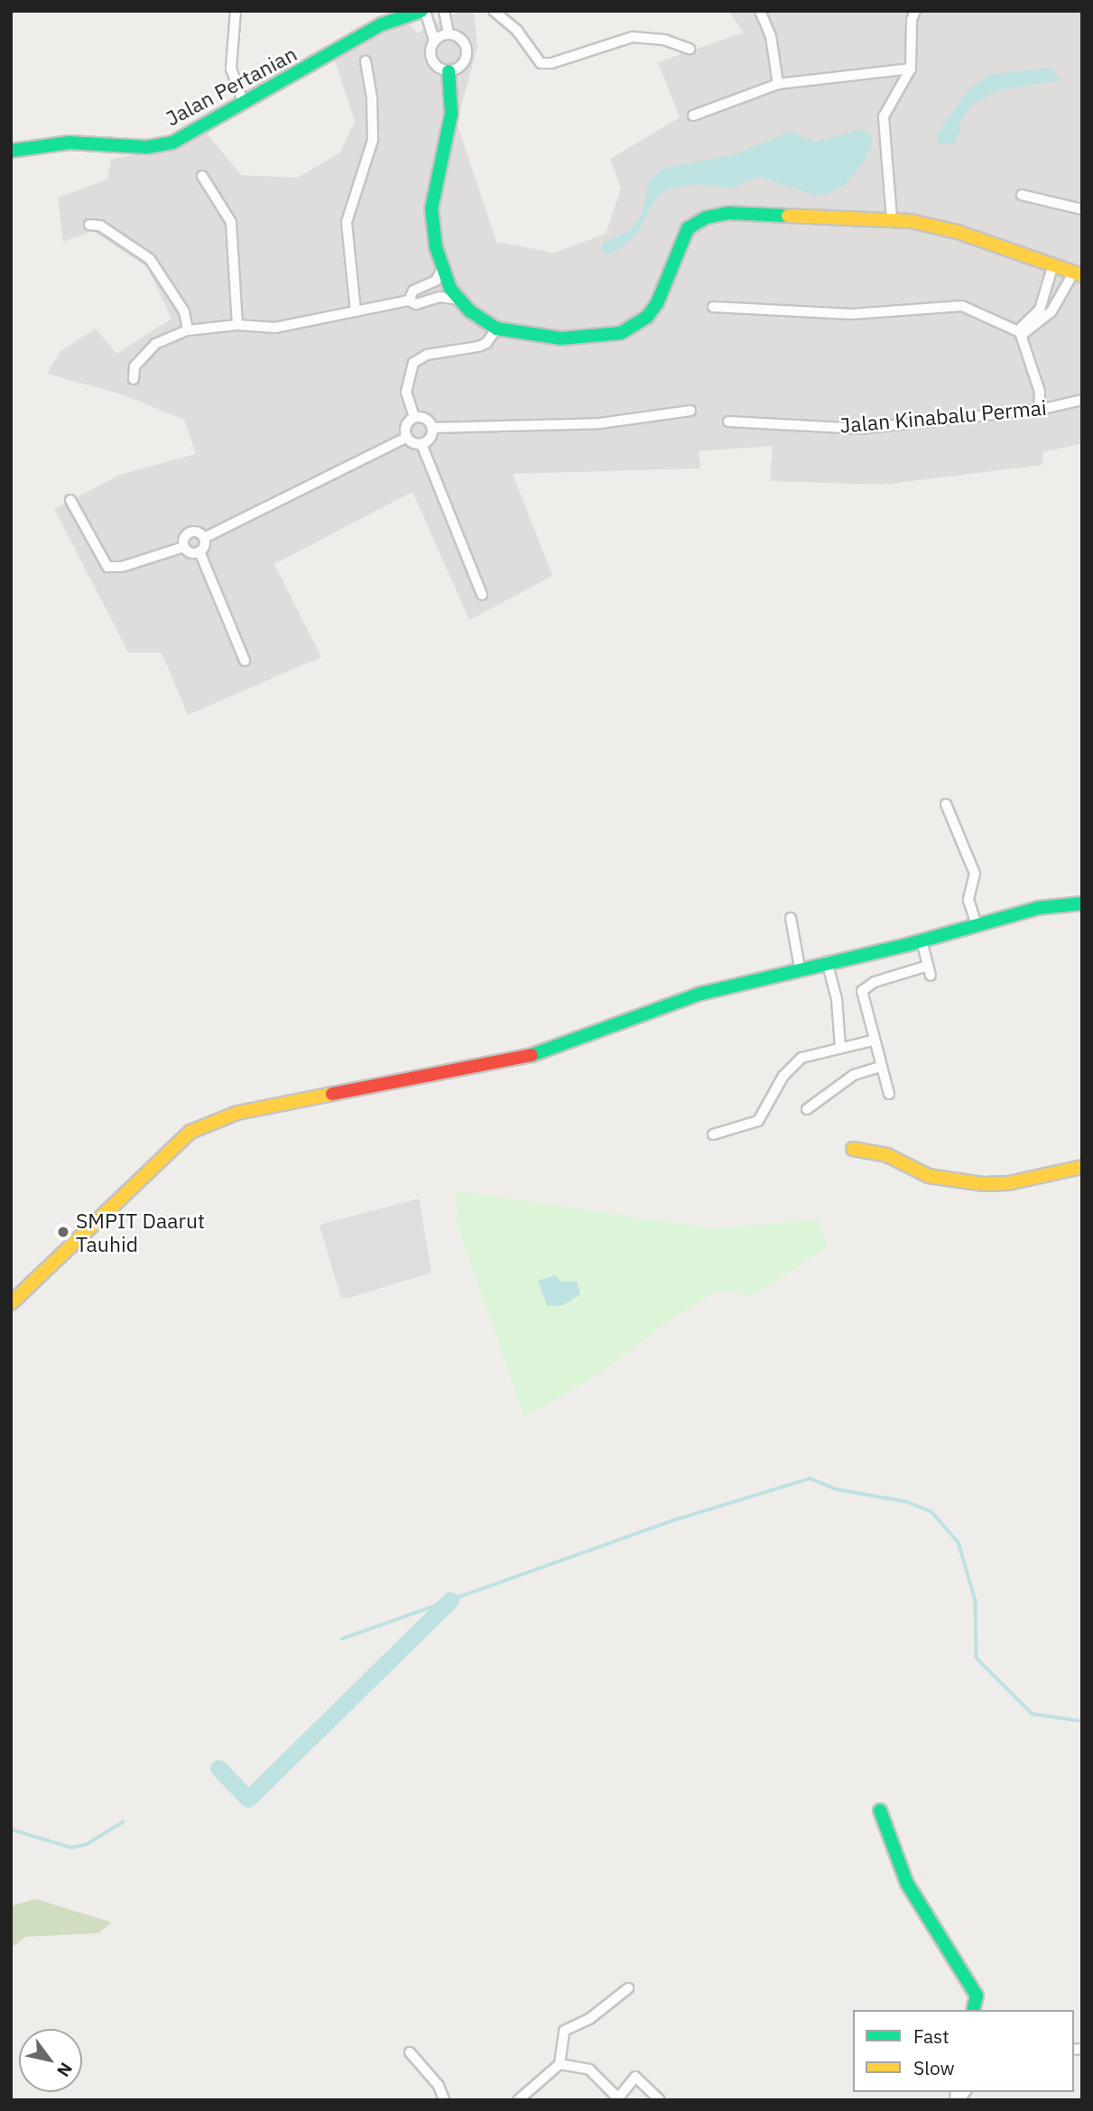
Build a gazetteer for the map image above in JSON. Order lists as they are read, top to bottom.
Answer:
{
  "streets": {
    "street": ["Jalan Pertanian", "Jalan Kinabalu Permai"]
  },
  "places": ["SMPIT Daarut Tauhid"],
  "legend": ["Fast", "Slow"],
  "north": "bottom right"
}
